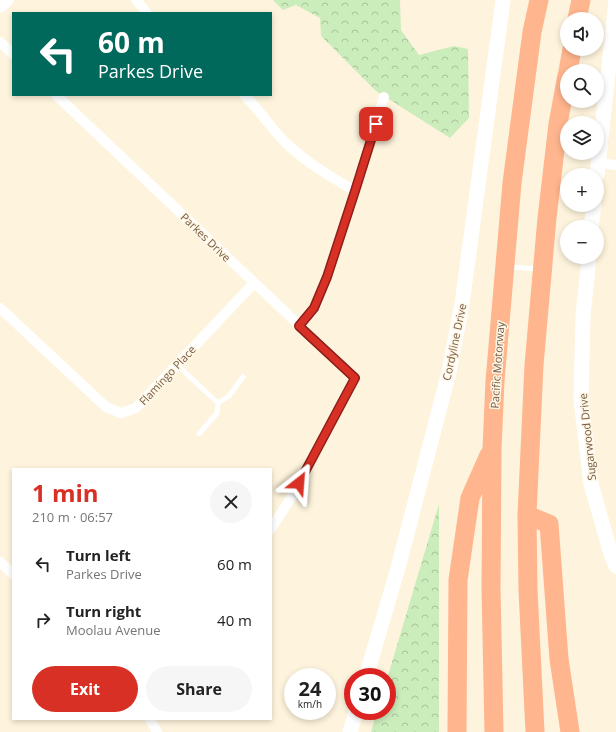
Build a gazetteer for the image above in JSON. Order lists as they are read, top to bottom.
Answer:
{
  "streets": {
    "highway": ["Pacific Motorway"],
    "street": [
      "Parkes Drive",
      "Cordyline Drive",
      "Flamingo Place",
      "Sugarwood Drive"
    ]
  },
  "crossings": [
    ["Parkes Drive", "Flamingo Place"]
  ],
  "page": {
    "map_buttons": ["+", "−"],
    "turn": ["60 m", "Parkes Drive"],
    "heading": ["1 min", "210 m · 06:57"],
    "list": [
      {
        "name": "Turn left",
        "note": "Parkes Drive",
        "value": "60 m"
      },
      {
        "name": "Turn right",
        "note": "Moolau Avenue",
        "value": "40 m"
      }
    ],
    "buttons": ["Exit", "Share"],
    "speed": "24 km/h",
    "limit": "30"
  }
}
